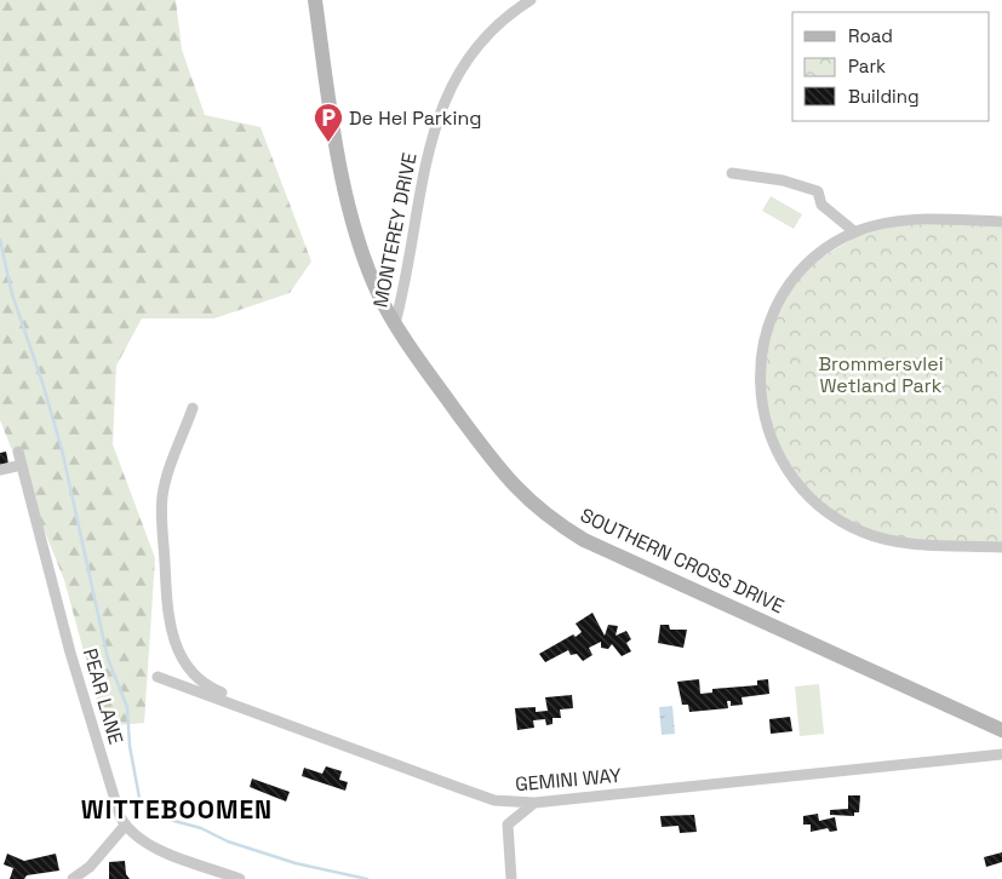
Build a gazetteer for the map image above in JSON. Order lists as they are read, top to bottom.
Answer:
{
  "streets": {
    "street": [
      "MONTEREY DRIVE",
      "SOUTHERN CROSS DRIVE",
      "PEAR LANE",
      "GEMINI WAY"
    ]
  },
  "crossings": [
    ["MONTEREY DRIVE", "SOUTHERN CROSS DRIVE"]
  ],
  "districts": ["WITTEBOOMEN"],
  "parks": ["Brommersvlei Wetland Park"],
  "places": {
    "parking": ["De Hel Parking"]
  },
  "legend": ["Road", "Park", "Building"]
}
